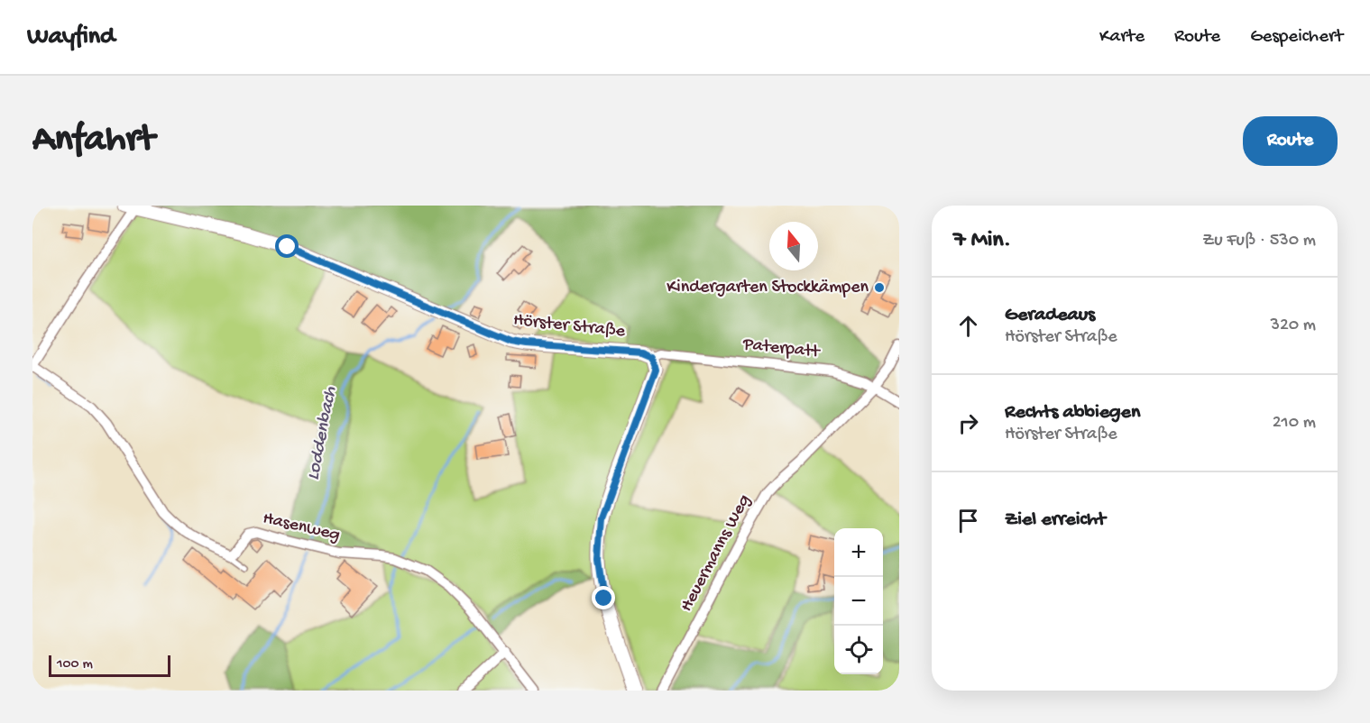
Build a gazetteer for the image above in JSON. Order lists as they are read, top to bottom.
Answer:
{
  "streets": {
    "street": [
      "Hörster Straße",
      "Paterpatt",
      "Hasenweg",
      "Heuermanns Weg"
    ]
  },
  "crossings": [
    ["Hörster Straße", "Paterpatt"],
    ["Paterpatt", "Heuermanns Weg"]
  ],
  "water": ["Loddenbach"],
  "places": ["Kindergarten Stockkämpen"],
  "scale_bar": "100 m",
  "north": "top",
  "page": {
    "header": "Wayfind",
    "nav": ["Karte", "Route", "Gespeichert"],
    "buttons": "Route",
    "title": "Anfahrt",
    "heading": ["7 Min.", "Zu Fuß · 530 m"],
    "list": [
      ["Geradeaus", "Hörster Straße", "320 m"],
      ["Rechts abbiegen", "Hörster Straße", "210 m"],
      "Ziel erreicht"
    ],
    "map_buttons": ["+", "−"],
    "scale": "100 m"
  }
}
